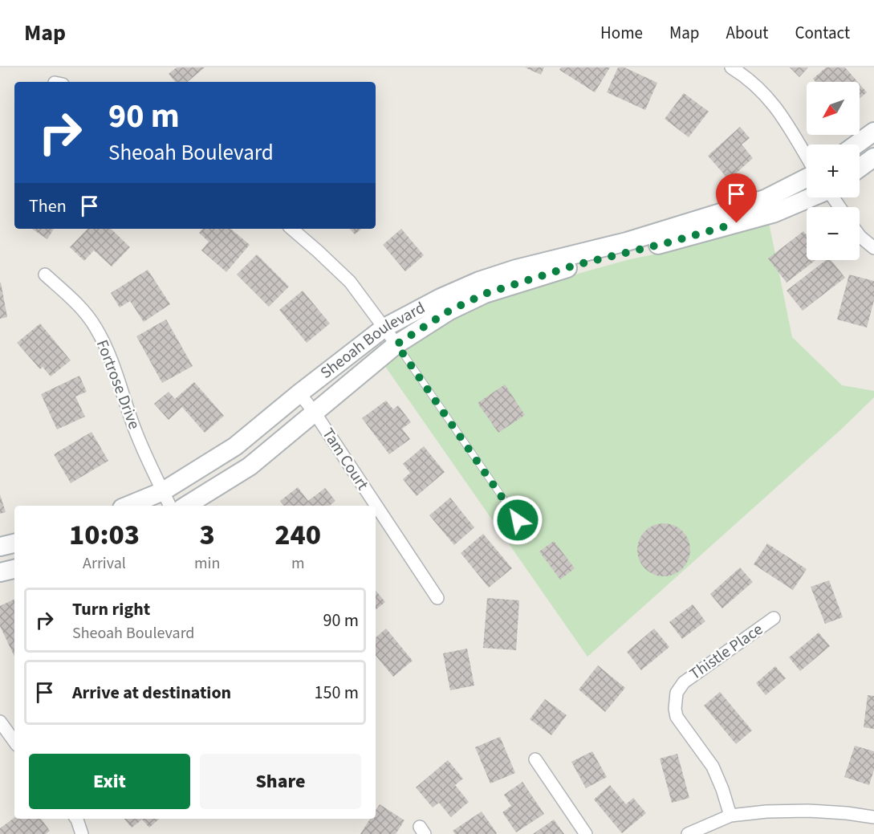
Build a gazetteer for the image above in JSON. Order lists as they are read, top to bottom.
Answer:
{
  "streets": {
    "street": [
      "Sheoah Boulevard",
      "Fortrose Drive",
      "Tam Court",
      "Thistle Place"
    ]
  },
  "crossings": [
    ["Sheoah Boulevard", "Fortrose Drive"],
    ["Sheoah Boulevard", "Tam Court"]
  ],
  "north": "bottom left",
  "page": {
    "header": "Map",
    "nav": [
      "Home",
      "Map",
      "About",
      "Contact"
    ],
    "map_buttons": ["+", "−"],
    "turn": ["90 m", "Sheoah Boulevard"],
    "then": "Then",
    "eta": [
      "10:03",
      "Arrival",
      "3",
      "min",
      "240",
      "m"
    ],
    "list": [
      {
        "name": "Turn right",
        "note": "Sheoah Boulevard",
        "value": "90 m"
      },
      {
        "name": "Arrive at destination",
        "value": "150 m"
      }
    ],
    "buttons": ["Exit", "Share"]
  }
}
